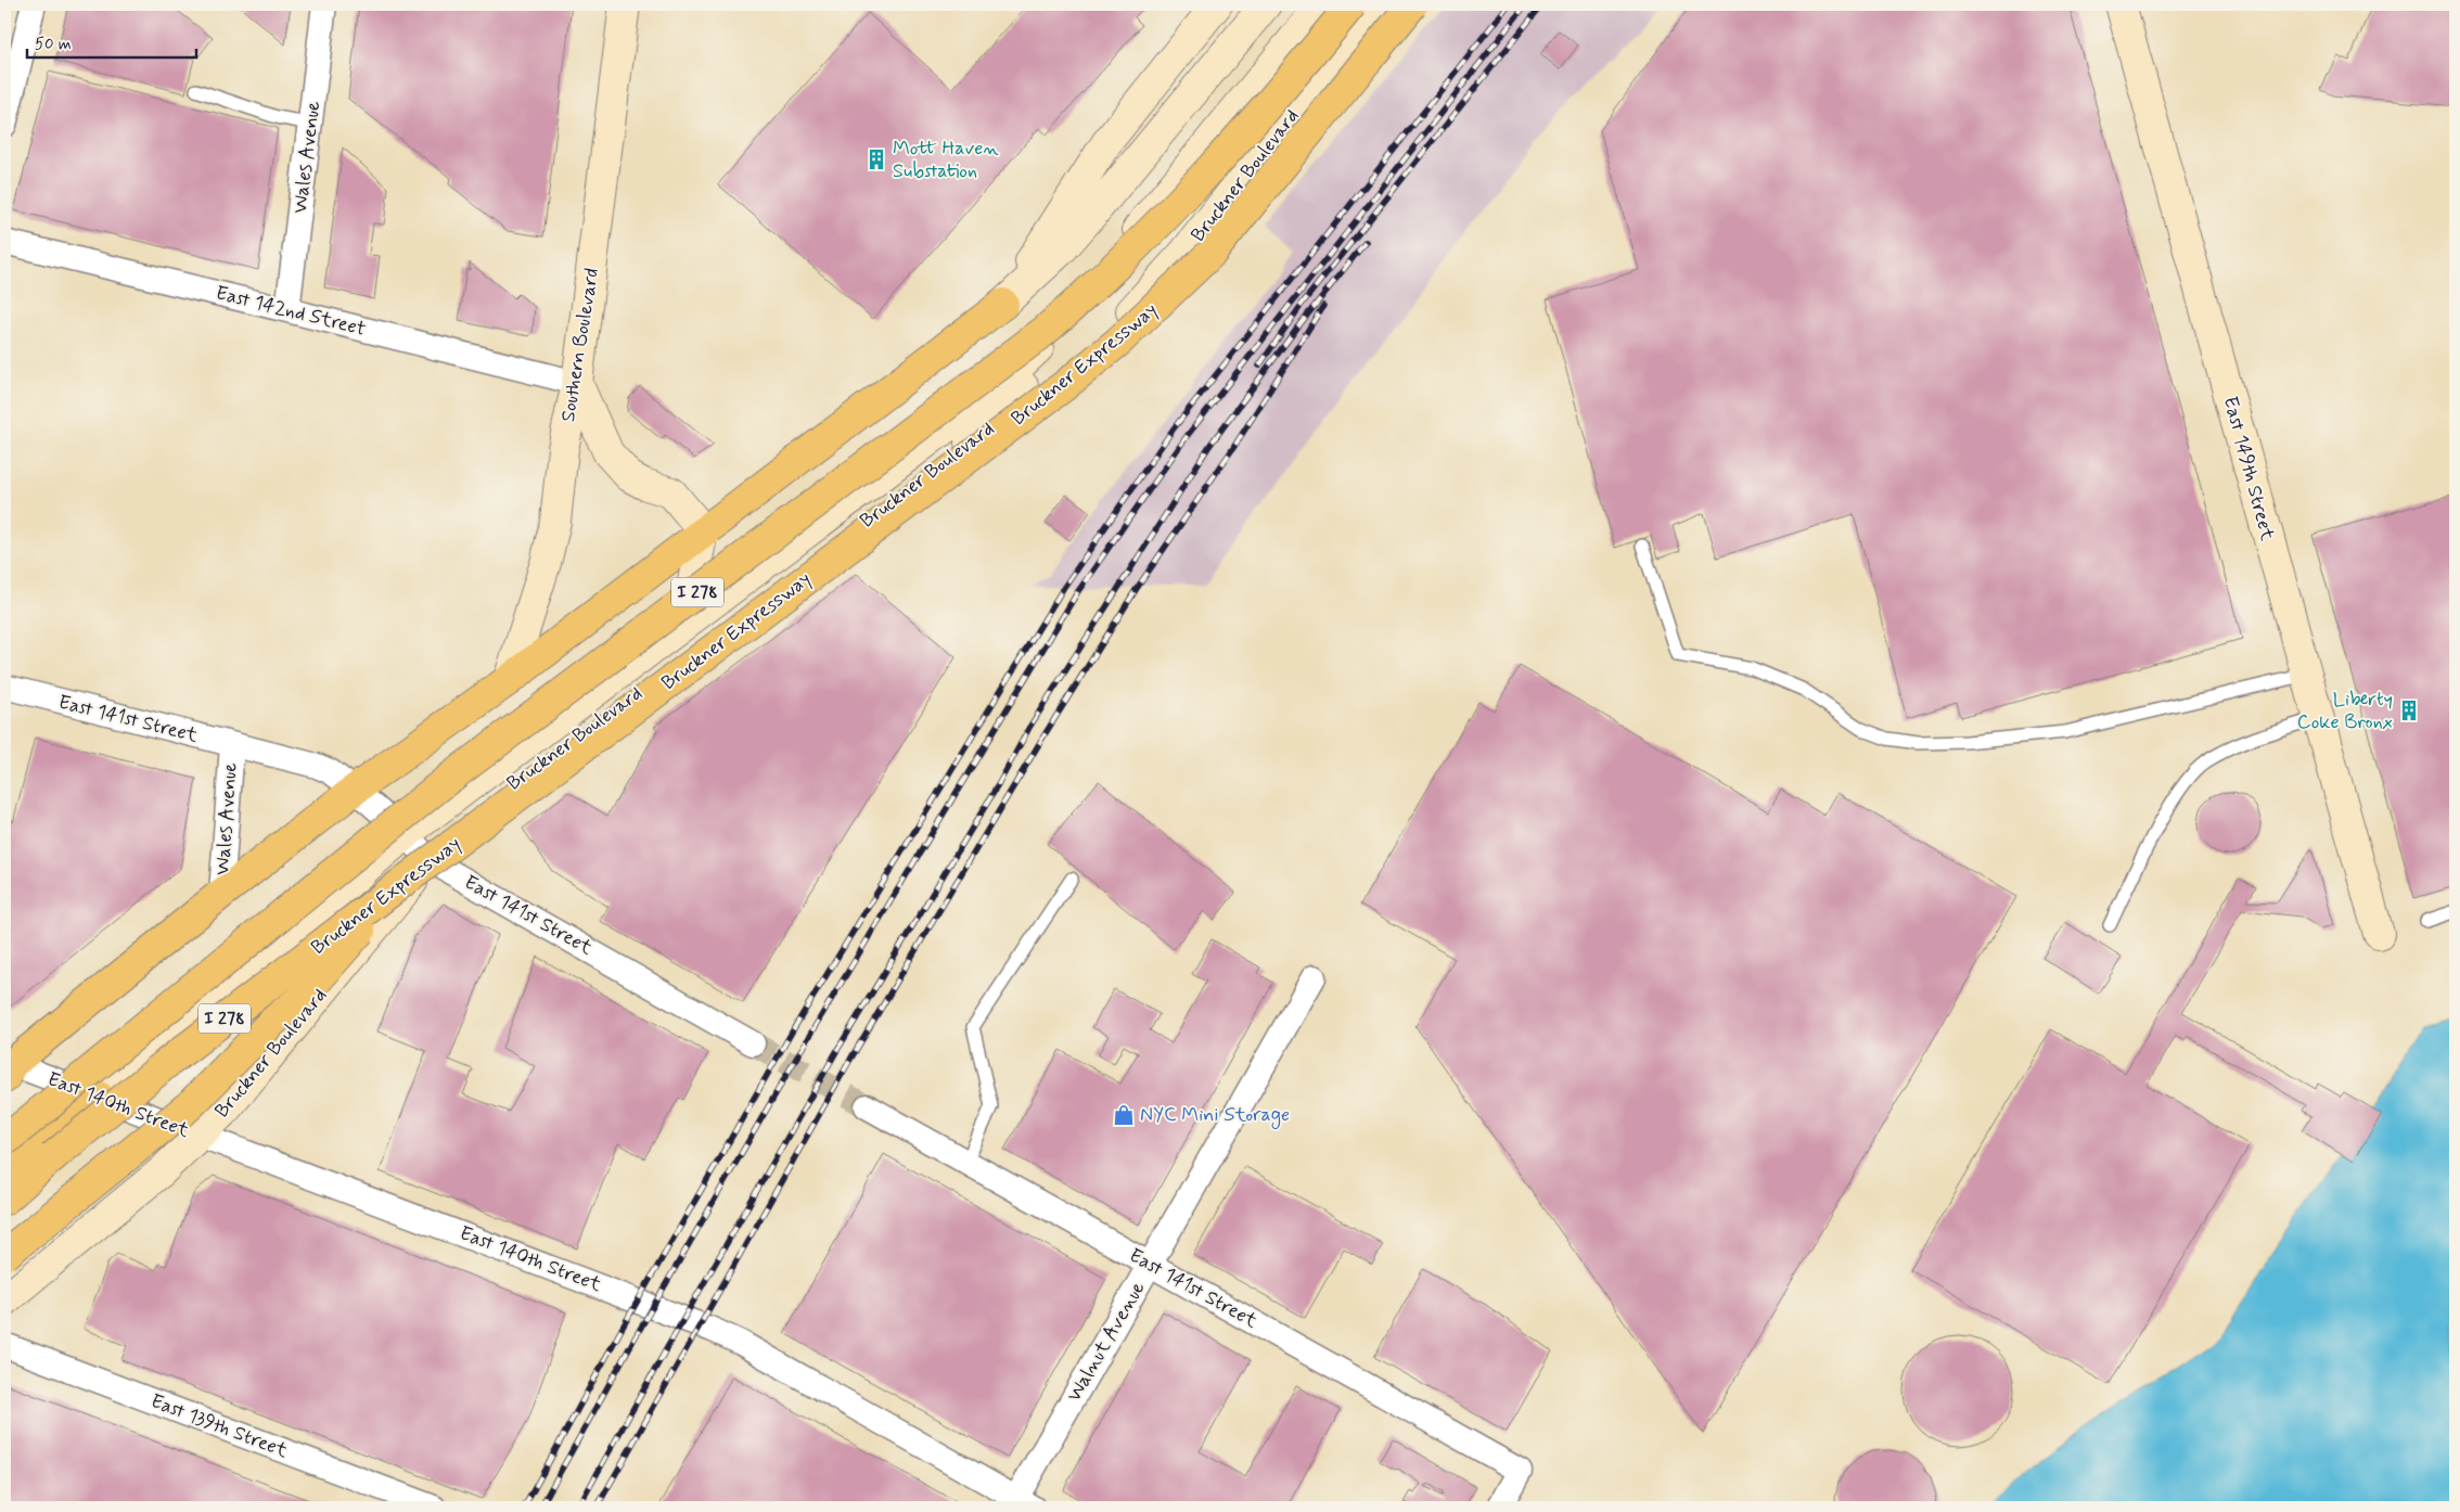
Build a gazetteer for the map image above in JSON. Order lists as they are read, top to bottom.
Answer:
{
  "streets": {
    "main road": [
      "Bruckner Boulevard",
      "Southern Boulevard",
      "Bruckner Expressway",
      "East 149th Street",
      "I 278"
    ],
    "street": [
      "Wales Avenue",
      "East 142nd Street",
      "East 141st Street",
      "East 140th Street",
      "Walnut Avenue",
      "East 139th Street"
    ]
  },
  "crossings": [
    ["Wales Avenue", "East 142nd Street"],
    ["Wales Avenue", "East 141st Street"],
    ["Bruckner Boulevard", "East 141st Street"],
    ["Bruckner Boulevard", "East 140th Street"],
    ["East 142nd Street", "Southern Boulevard"],
    ["East 141st Street", "Walnut Avenue"],
    ["East 140th Street", "Walnut Avenue"]
  ],
  "places": {
    "building": ["Mott Haven Substation", "Liberty Coke Bronx"],
    "shop": ["NYC Mini Storage"]
  },
  "scale_bar": "50 m"
}
